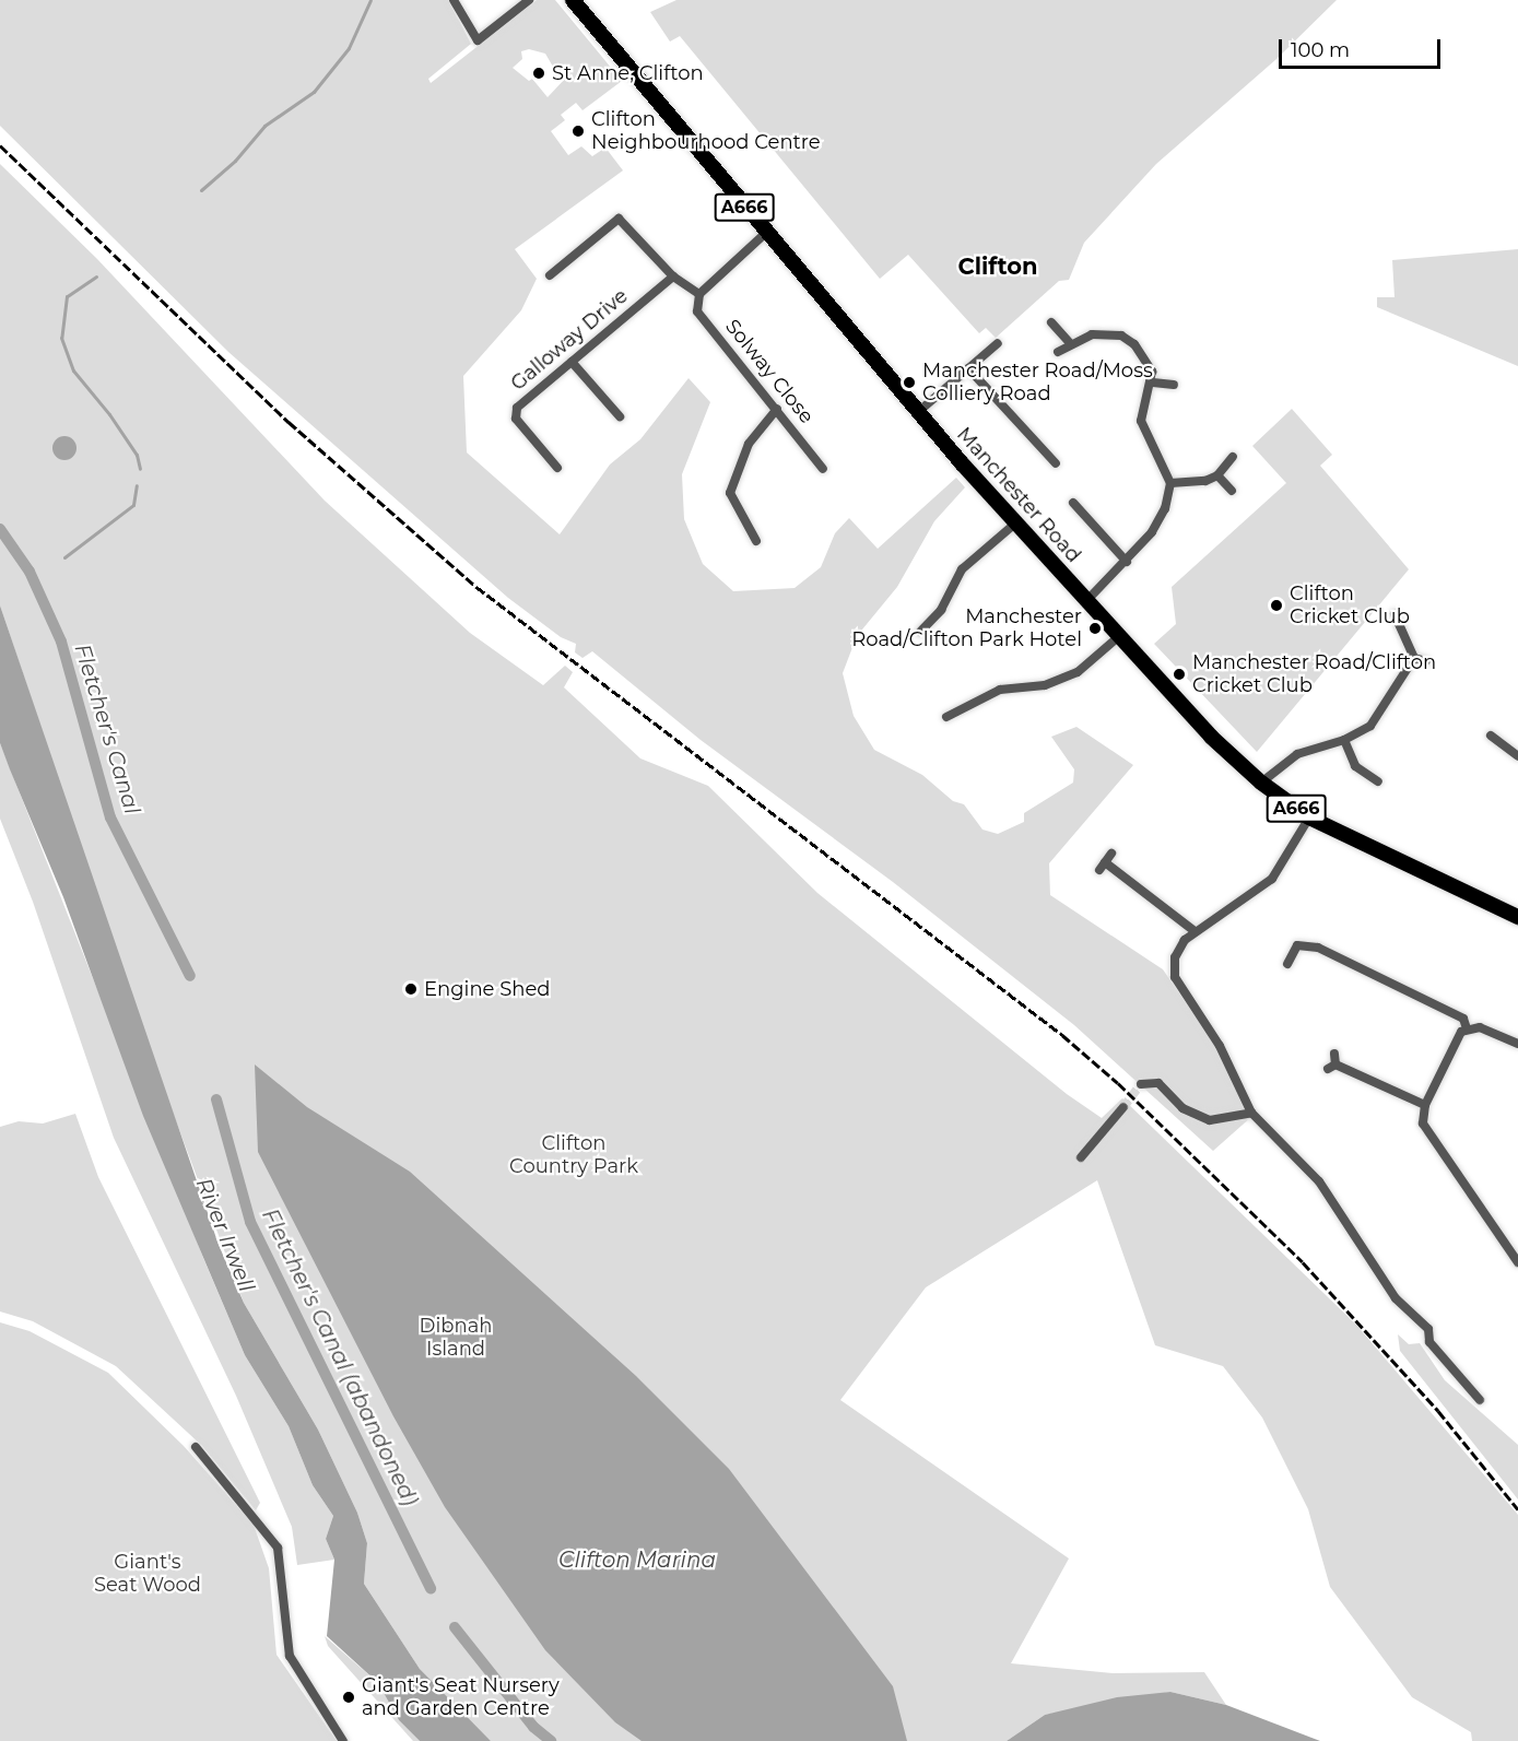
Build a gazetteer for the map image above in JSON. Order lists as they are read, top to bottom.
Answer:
{
  "streets": {
    "main road": ["A666", "Manchester Road"],
    "street": ["Galloway Drive", "Solway Close"]
  },
  "districts": ["Clifton"],
  "water": [
    "Fletcher's Canal",
    "River Irwell",
    "Fletcher's Canal (abandoned)",
    "Clifton Marina"
  ],
  "parks": ["Clifton Country Park", "Dibnah Island", "Giant's Seat Wood"],
  "places": [
    "St Anne, Clifton",
    "Clifton Neighbourhood Centre",
    "Manchester Road/Moss Colliery Road",
    "Clifton Cricket Club",
    "Manchester Road/Clifton Park Hotel",
    "Manchester Road/Clifton Cricket Club",
    "Engine Shed",
    "Giant's Seat Nursery and Garden Centre"
  ],
  "scale_bar": "100 m"
}
